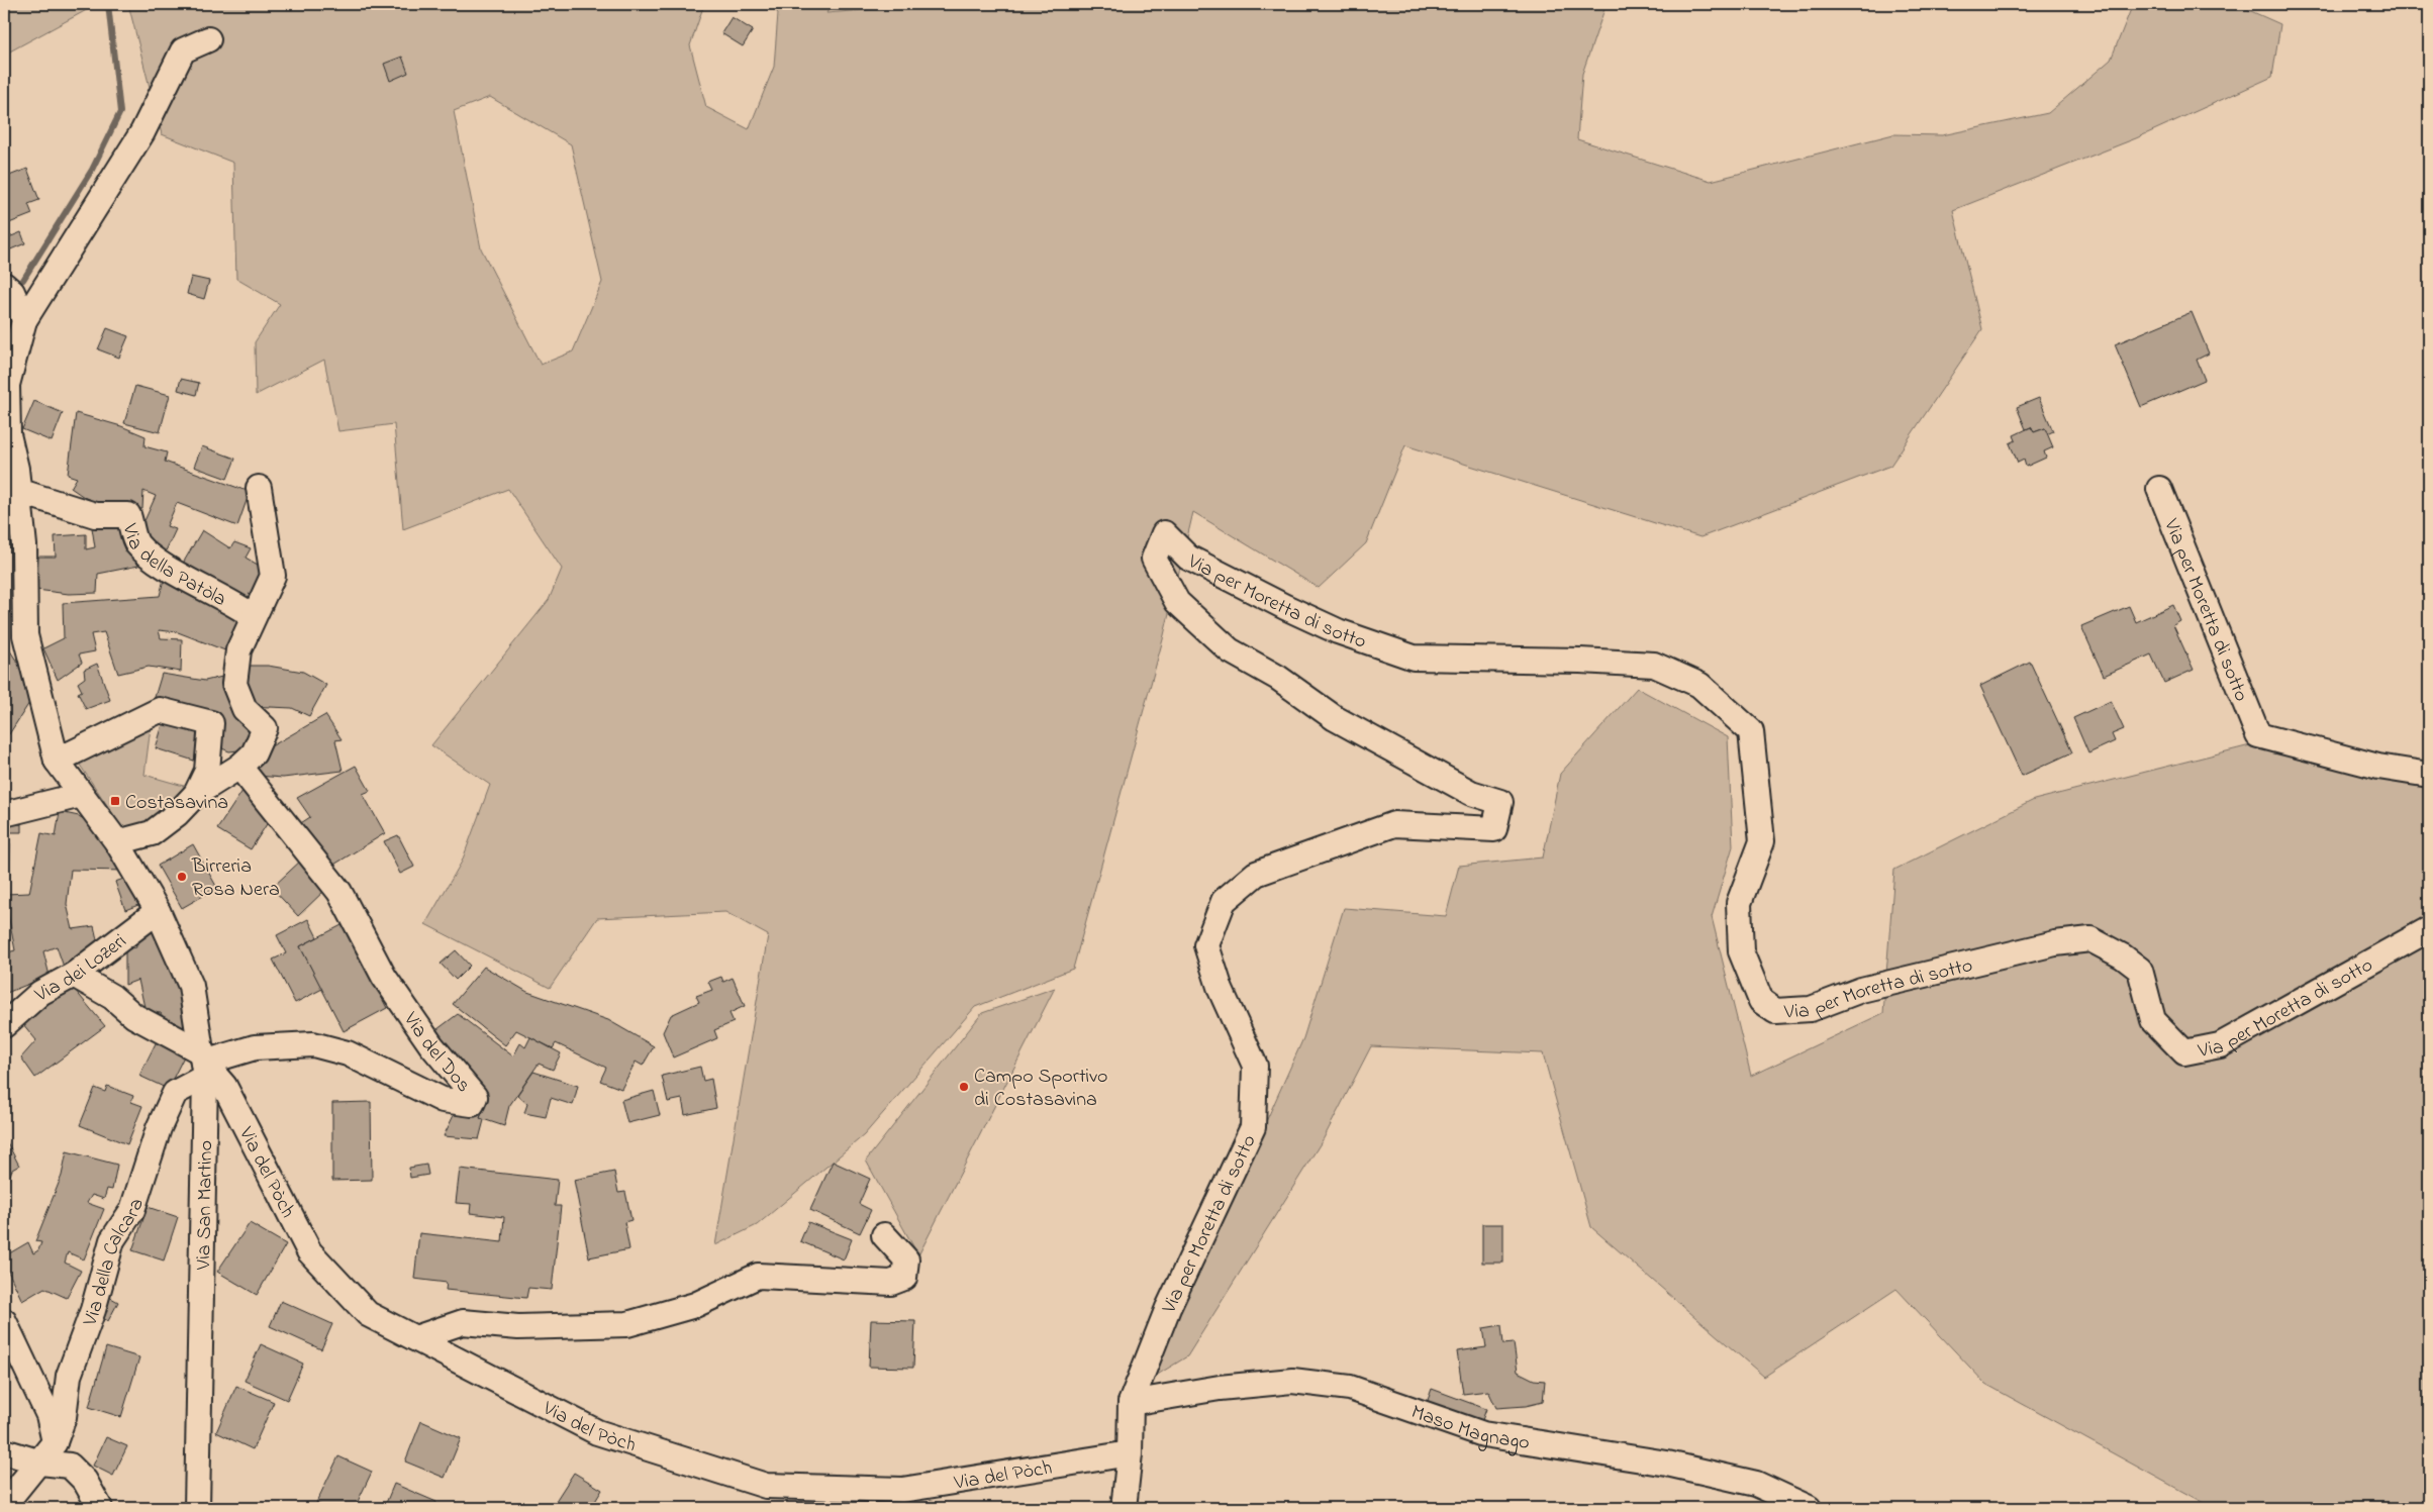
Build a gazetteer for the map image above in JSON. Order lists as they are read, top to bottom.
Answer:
{
  "streets": {
    "street": [
      "Via della Patòla",
      "Via per Moretta di sotto",
      "Via dei Lozeri",
      "Via del Dos",
      "Via del Pòch",
      "Via San Martino",
      "Via della Calcara",
      "Maso Magnago"
    ]
  },
  "crossings": [
    ["Via per Moretta di sotto", "Via del Pòch"],
    ["Via per Moretta di sotto", "Maso Magnago"],
    ["Via dei Lozeri", "Via San Martino"],
    ["Via del Dos", "Via del Pòch"],
    ["Via del Dos", "Via San Martino"],
    ["Via del Dos", "Via della Calcara"],
    ["Via del Pòch", "Via San Martino"],
    ["Via del Pòch", "Via della Calcara"],
    ["Via San Martino", "Via della Calcara"]
  ],
  "places": {
    "transit": ["Costasavina"],
    "other": ["Birreria Rosa Nera", "Campo Sportivo di Costasavina"]
  }
}
